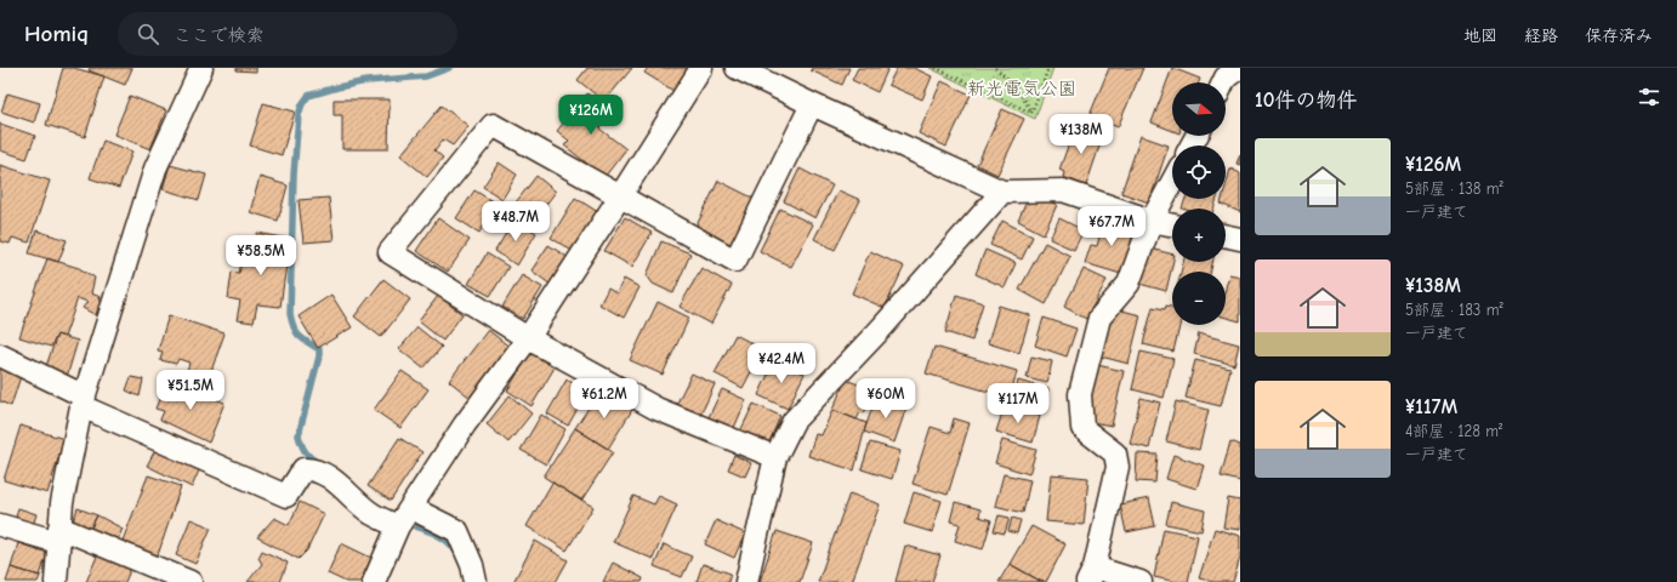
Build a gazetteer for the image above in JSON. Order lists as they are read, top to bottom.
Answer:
{
  "parks": ["新光電気公園"],
  "north": "right",
  "page": {
    "header": "Homiq",
    "search": "ここで検索",
    "nav": ["地図", "経路", "保存済み"],
    "heading": "10件の物件",
    "map_buttons": ["+", "−"],
    "price": [
      "¥126M",
      "¥138M",
      "¥48.7M",
      "¥67.7M",
      "¥58.5M",
      "¥42.4M",
      "¥51.5M",
      "¥61.2M",
      "¥60M",
      "¥117M"
    ],
    "list": [
      {
        "name": "¥126M",
        "note": "5部屋 · 138 m² · 一戸建て"
      },
      {
        "name": "¥138M",
        "note": "5部屋 · 183 m² · 一戸建て"
      },
      {
        "name": "¥117M",
        "note": "4部屋 · 128 m² · 一戸建て"
      }
    ]
  }
}
